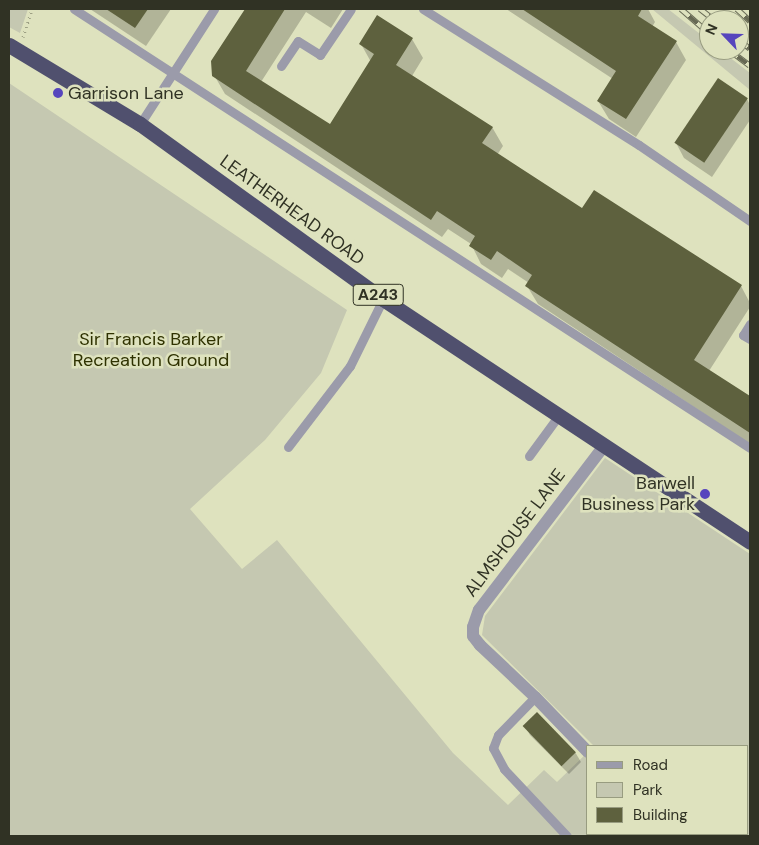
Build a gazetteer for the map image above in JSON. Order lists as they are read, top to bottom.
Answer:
{
  "streets": {
    "highway": ["LEATHERHEAD ROAD", "A243"],
    "street": ["ALMSHOUSE LANE"]
  },
  "crossings": [
    ["LEATHERHEAD ROAD", "ALMSHOUSE LANE"]
  ],
  "parks": ["Sir Francis Barker Recreation Ground"],
  "places": ["Garrison Lane", "Barwell Business Park"],
  "legend": ["Road", "Park", "Building"],
  "north": "top left"
}
